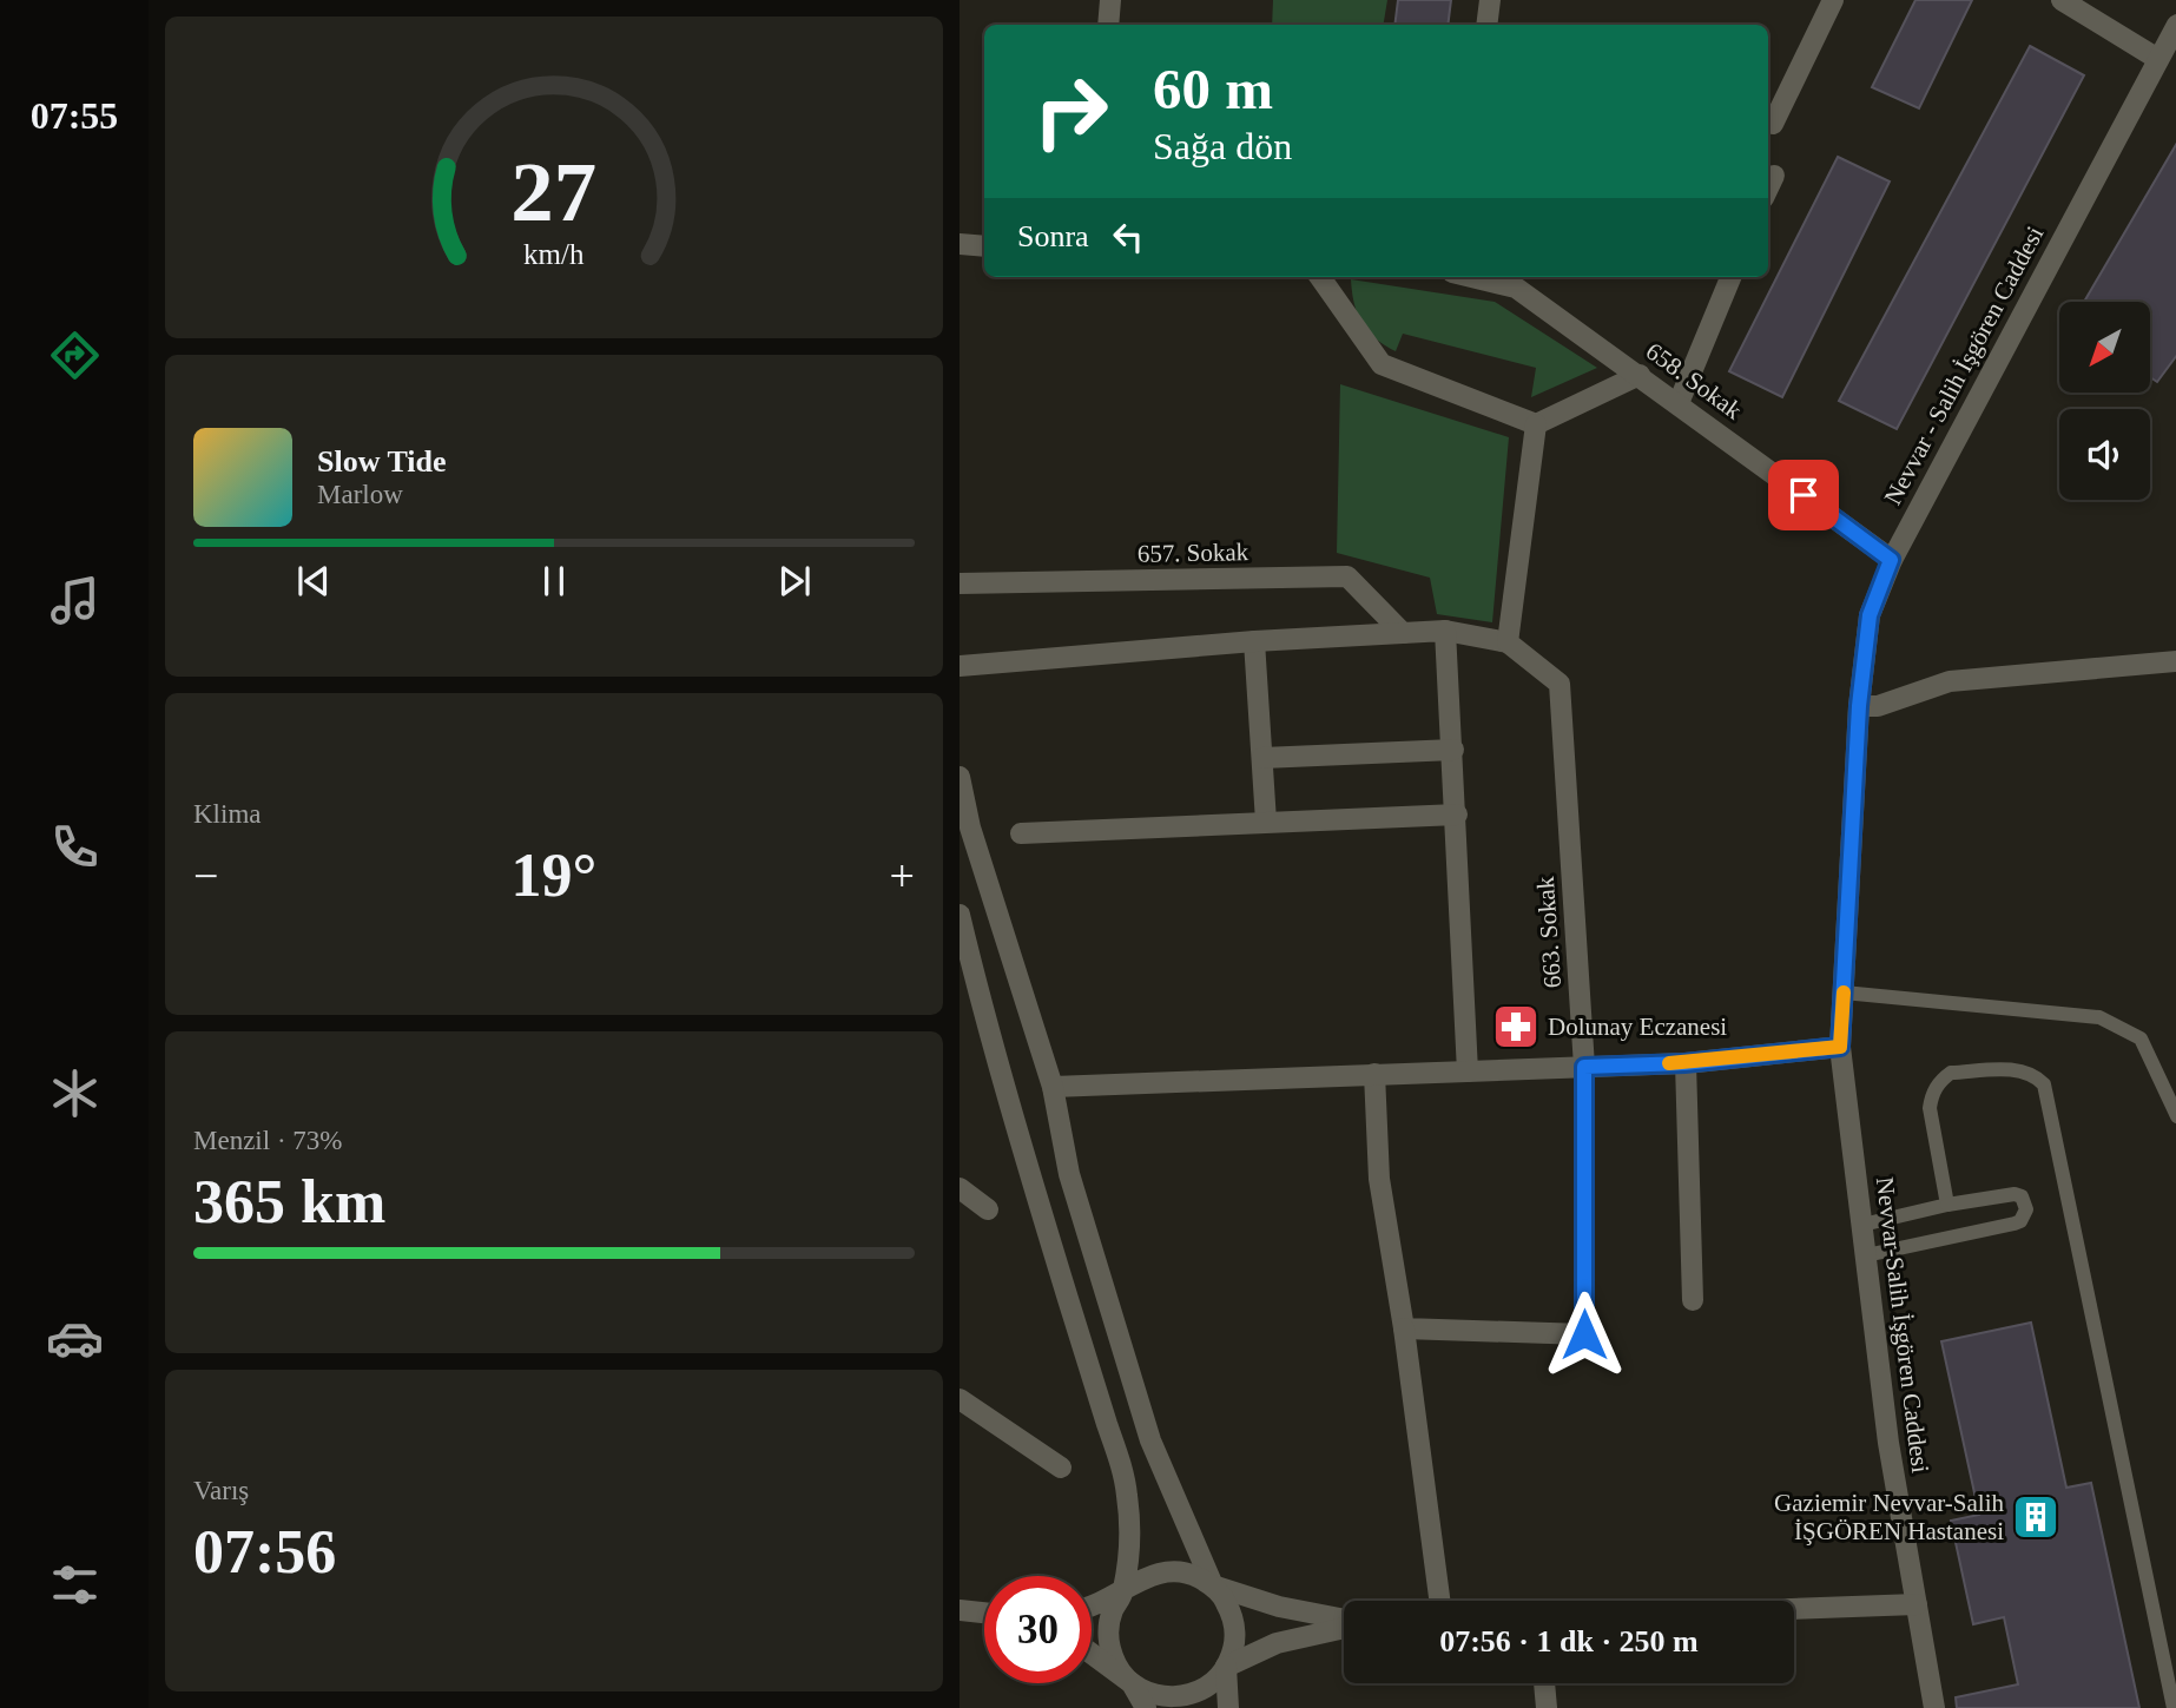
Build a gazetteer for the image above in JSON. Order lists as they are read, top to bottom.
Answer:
{
  "streets": {
    "street": [
      "Nevvar - Salih İşgören Caddesi",
      "658. Sokak",
      "657. Sokak",
      "663. Sokak",
      "Nevvar-Salih İşgören Caddesi"
    ]
  },
  "crossings": [
    ["Nevvar - Salih İşgören Caddesi", "658. Sokak"],
    ["Nevvar - Salih İşgören Caddesi", "Nevvar-Salih İşgören Caddesi"]
  ],
  "places": {
    "pharmacy": ["Dolunay Eczanesi"],
    "building": ["Gaziemir Nevvar-Salih İŞGÖREN Hastanesi"]
  },
  "north": "bottom left",
  "page": {
    "tabs": "07:55",
    "turn": ["60 m", "Sağa dön"],
    "then": "Sonra",
    "song": ["Slow Tide", "Marlow"],
    "tile": [
      "Klima",
      ["Menzil · 73%", "365 km"],
      ["Varış", "07:56"]
    ],
    "heat": ["−", "19°", "+"],
    "limit": "30",
    "trip": "07:56 · 1 dk · 250 m",
    "gauge": ["27", "km/h"]
  }
}
